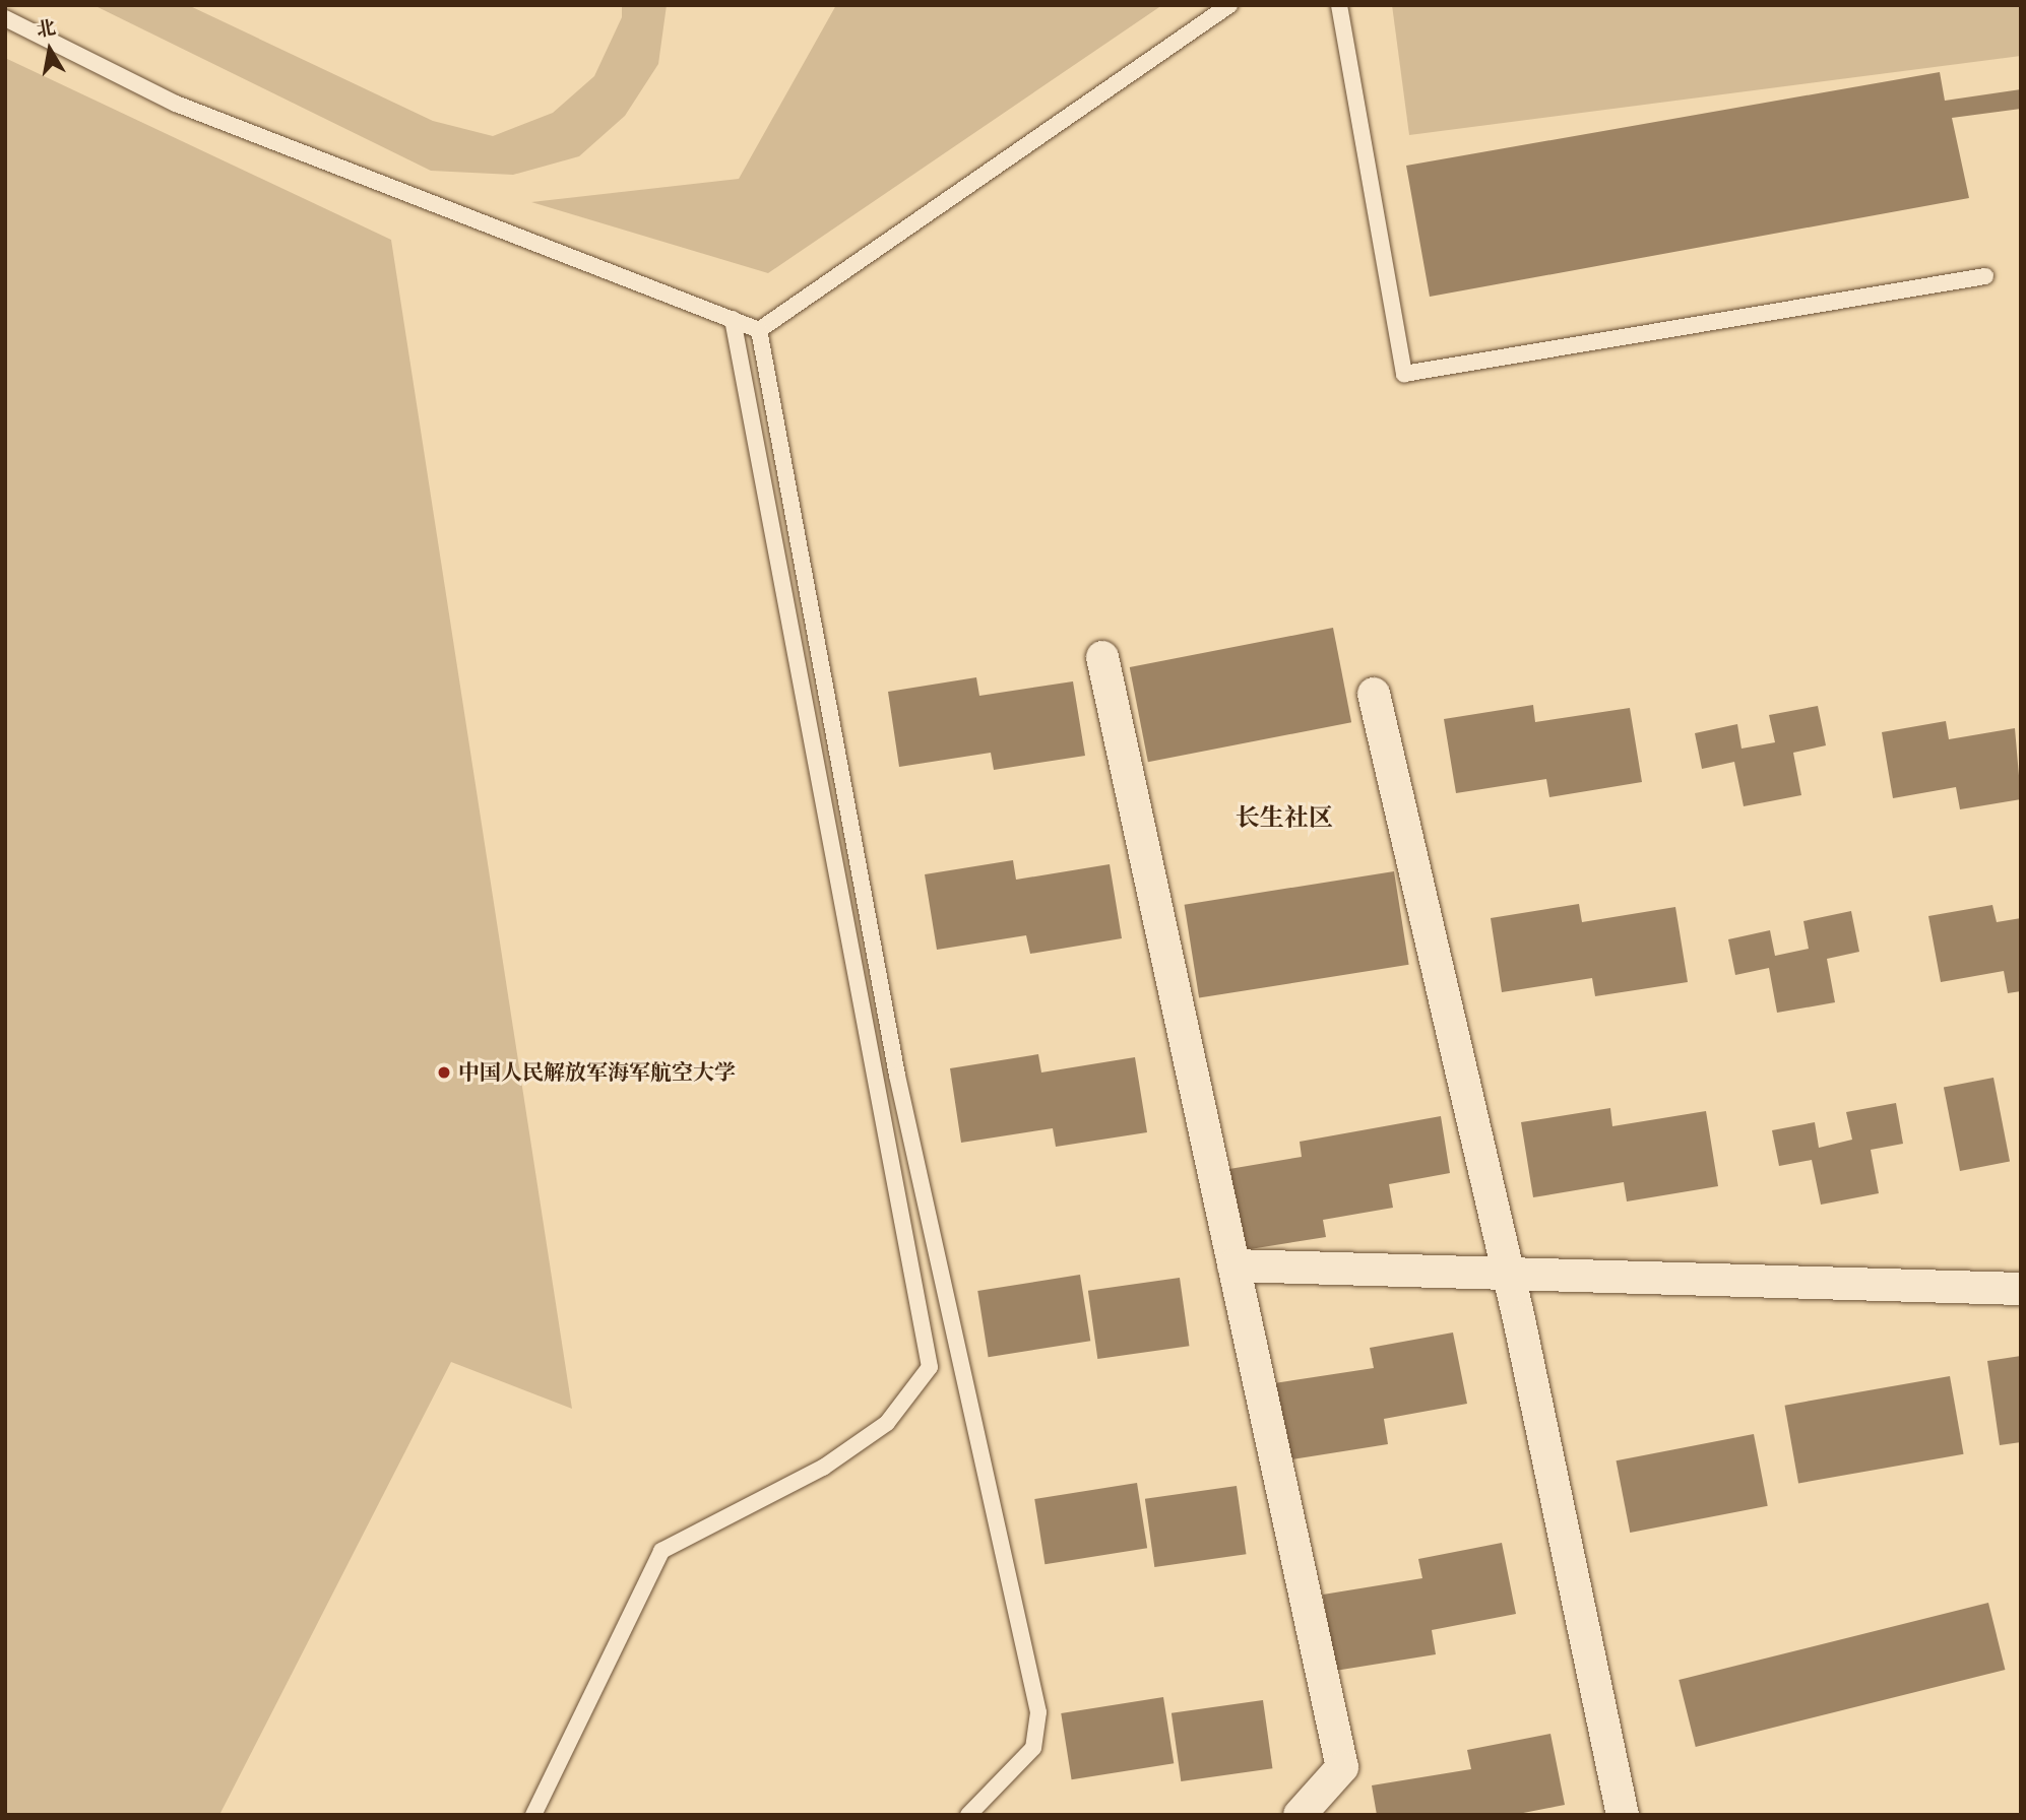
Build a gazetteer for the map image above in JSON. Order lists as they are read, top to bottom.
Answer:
{
  "districts": ["长生社区"],
  "places": ["中国人民解放军海军航空大学"],
  "north": "top"
}
